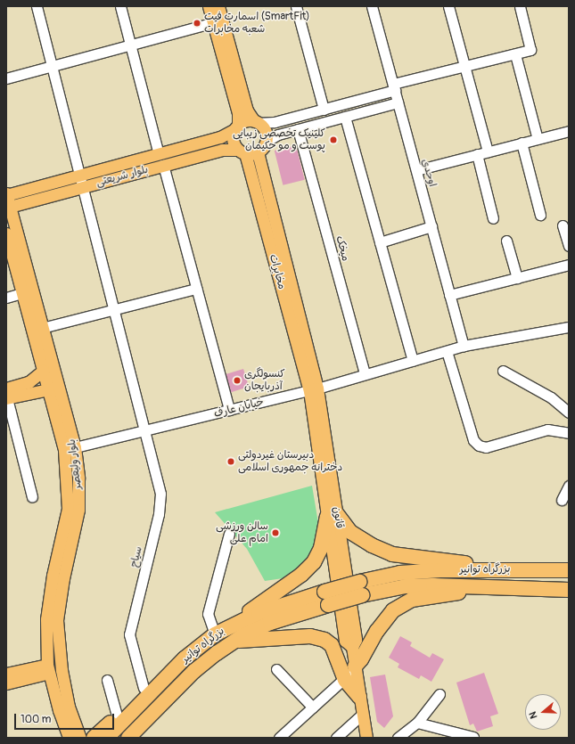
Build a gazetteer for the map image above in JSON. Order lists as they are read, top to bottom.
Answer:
{
  "streets": {
    "highway": ["بزرگراه توانیر"],
    "main road": [
      "بلوار شریعتى",
      "مخابرات",
      "بلوار ولیعصر",
      "قانون"
    ],
    "street": [
      "اوحدی",
      "میخک",
      "خیابان عارف",
      "سیاح"
    ]
  },
  "crossings": [
    ["اوحدی", "خیابان عارف"],
    ["بلوار شریعتى", "مخابرات"],
    ["بلوار شریعتى", "بلوار ولیعصر"],
    ["بلوار شریعتى", "سیاح"],
    ["میخک", "خیابان عارف"],
    ["مخابرات", "خیابان عارف"],
    ["مخابرات", "قانون"],
    ["خیابان عارف", "بلوار ولیعصر"],
    ["خیابان عارف", "قانون"],
    ["خیابان عارف", "سیاح"]
  ],
  "places": [
    "اسمارت فیت (SmartFit) شعبه مخابرات",
    "کلینیک تخصصی زیبایی پوست و مو حکیمان",
    "کنسولگری آذربایجان",
    "دبیرستان غیردولتی دخترانه جمهوری اسلامی",
    "سالن ورزشی امام علی"
  ],
  "scale_bar": "100 m",
  "north": "left"
}
